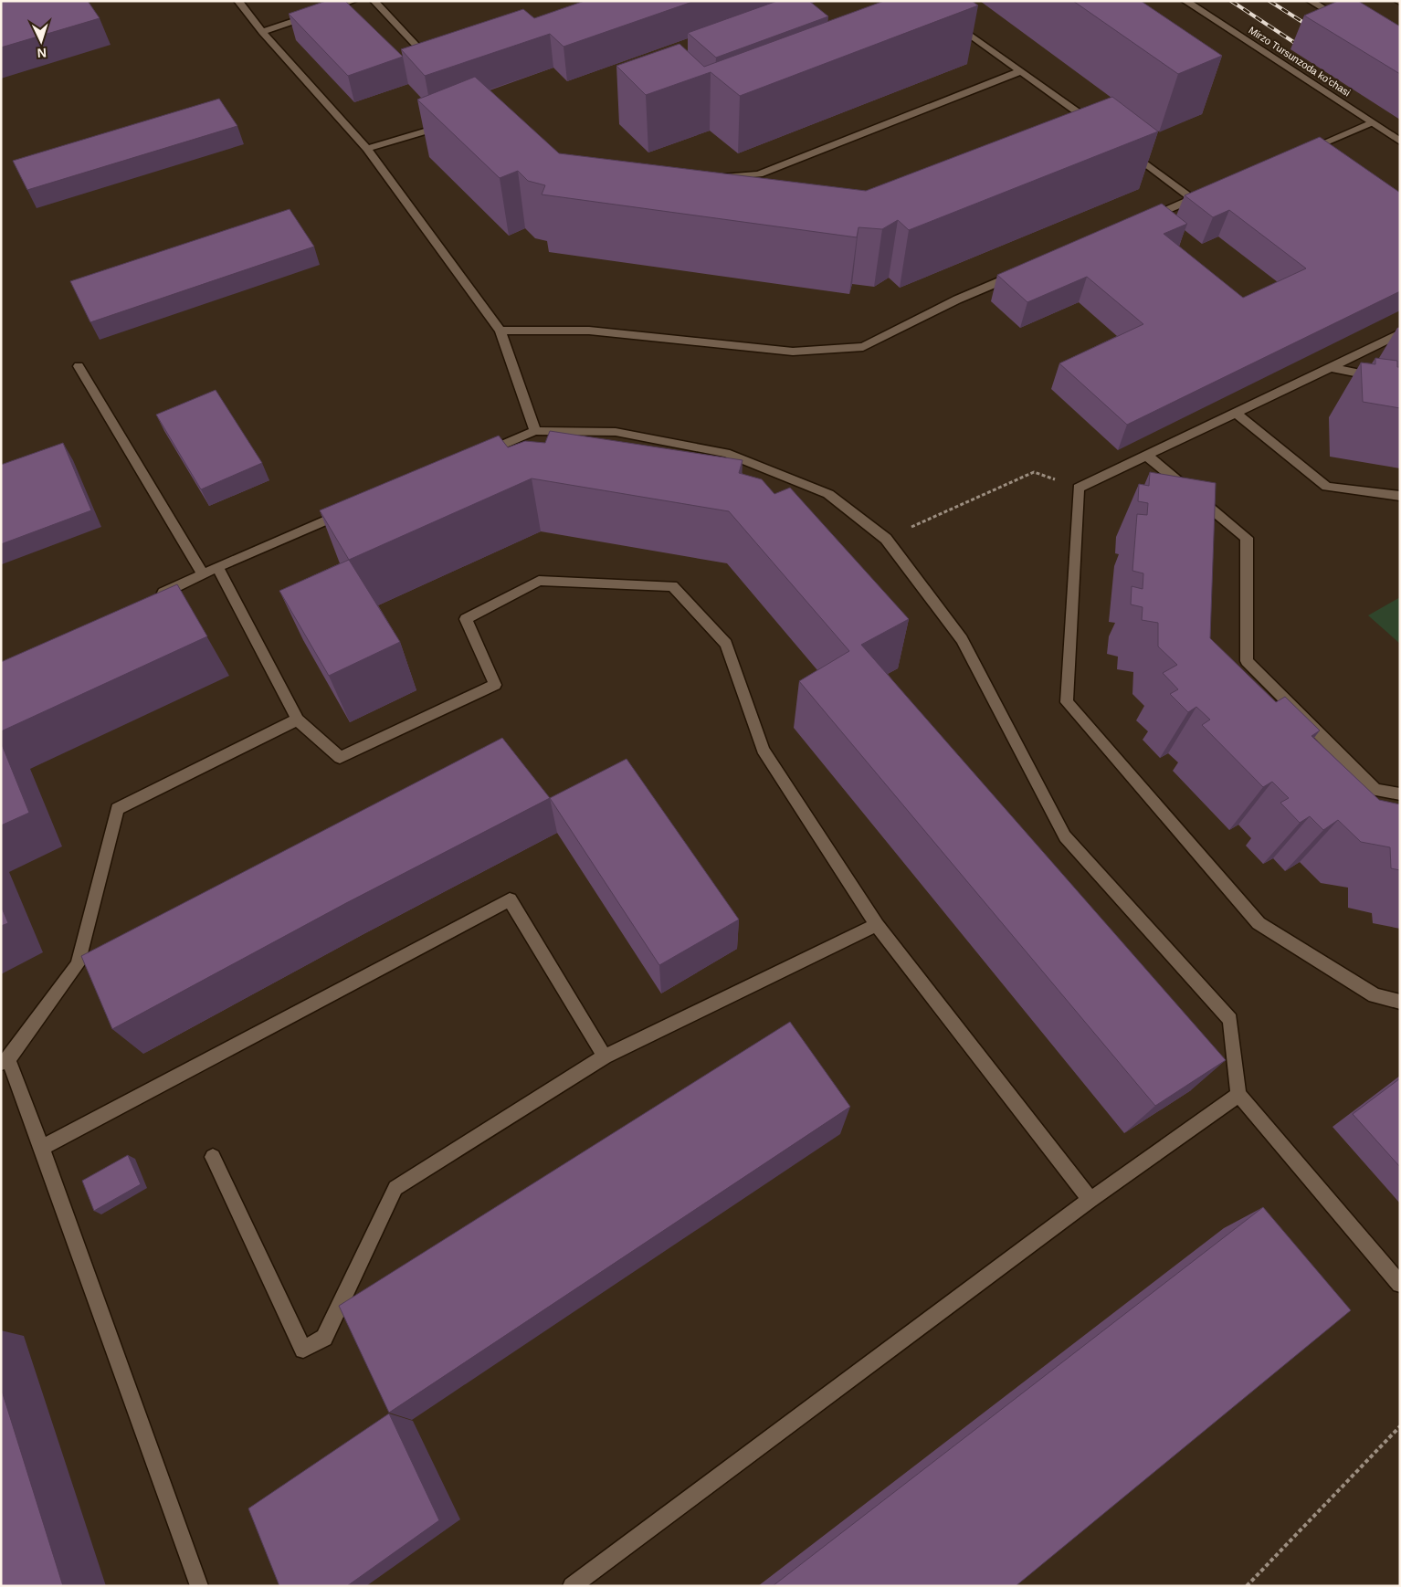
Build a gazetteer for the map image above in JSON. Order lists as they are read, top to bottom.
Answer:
{
  "streets": {
    "main road": ["Mirzo Tursunzoda ko'chasi"]
  },
  "north": "bottom"
}
